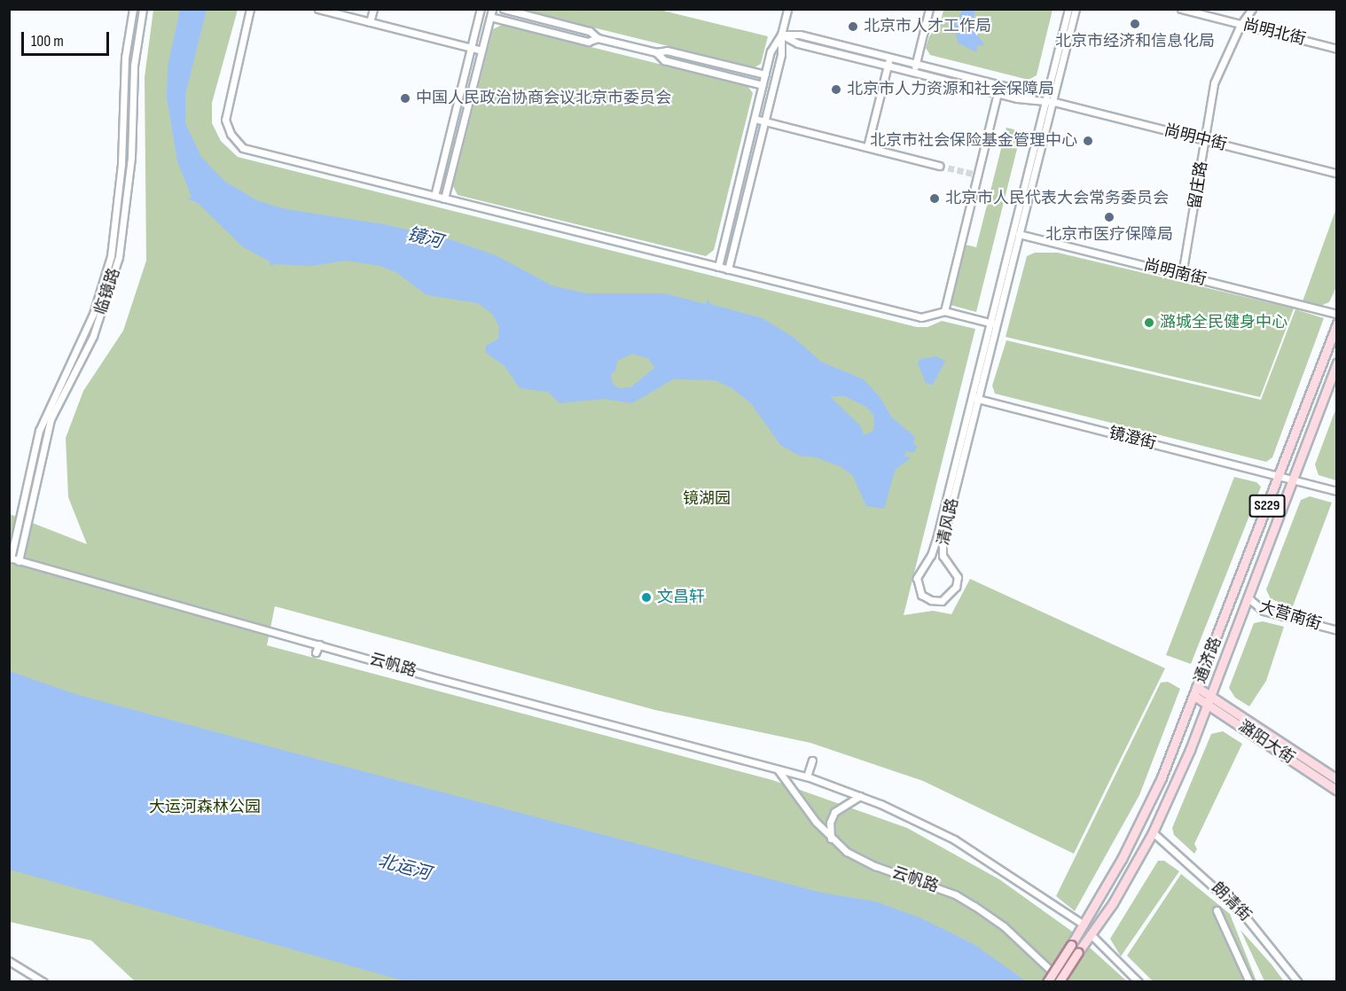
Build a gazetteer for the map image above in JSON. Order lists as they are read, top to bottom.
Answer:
{
  "streets": {
    "main road": ["S229", "通济路", "潞阳大街"],
    "street": [
      "尚明北街",
      "尚明中街",
      "留庄路",
      "尚明南街",
      "临镜路",
      "镜澄街",
      "清风路",
      "大营南街",
      "云帆路",
      "朗清街"
    ]
  },
  "crossings": [
    ["尚明北街", "留庄路"],
    ["尚明中街", "留庄路"],
    ["尚明中街", "清风路"],
    ["留庄路", "尚明南街"],
    ["尚明南街", "清风路"],
    ["临镜路", "云帆路"],
    ["镜澄街", "清风路"],
    ["镜澄街", "通济路"],
    ["大营南街", "通济路"],
    ["通济路", "云帆路"],
    ["通济路", "潞阳大街"],
    ["通济路", "朗清街"]
  ],
  "water": ["镜河", "北运河"],
  "parks": ["镜湖园", "大运河森林公园"],
  "places": [
    "北京市经济和信息化局",
    "北京市人才工作局",
    "北京市人力资源和社会保障局",
    "中国人民政治协商会议北京市委员会",
    "北京市社会保险基金管理中心",
    "北京市人民代表大会常务委员会",
    "北京市医疗保障局",
    "潞城全民健身中心",
    "文昌轩"
  ],
  "scale_bar": "100 m"
}
